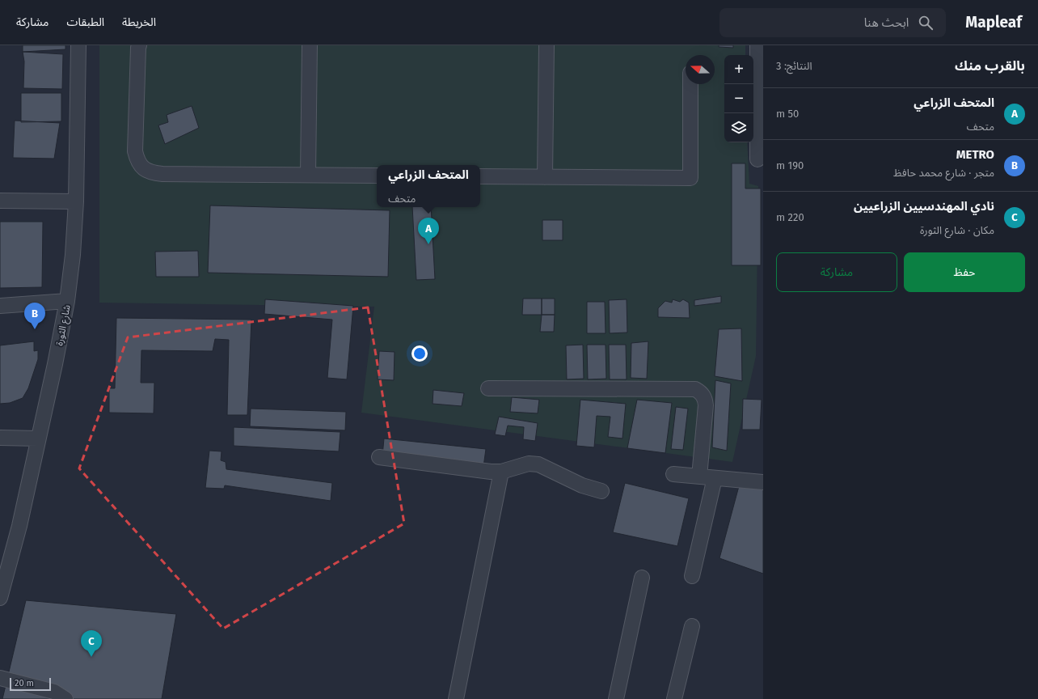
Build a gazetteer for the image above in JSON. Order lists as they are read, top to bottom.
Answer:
{
  "streets": {
    "street": ["شارع الثورة"]
  },
  "scale_bar": "20 m",
  "north": "left",
  "page": {
    "header": "Mapleaf",
    "search": "ابحث هنا",
    "nav": ["الخريطة", "الطبقات", "مشاركة"],
    "heading": ["بالقرب منك", "النتائج: 3"],
    "map_buttons": ["+", "−"],
    "list": [
      {
        "mark": "A",
        "name": "المتحف الزراعي",
        "note": "متحف",
        "value": "50 m"
      },
      {
        "mark": "B",
        "name": "METRO",
        "note": "متجر · شارع محمد حافظ",
        "value": "190 m"
      },
      {
        "mark": "C",
        "name": "نادي المهندسيين الزراعيين",
        "note": "مكان · شارع الثورة",
        "value": "220 m"
      }
    ],
    "popup": ["المتحف الزراعي", "متحف"],
    "pins": ["A", "B", "C"],
    "buttons": ["حفظ", "مشاركة"],
    "scale": "20 m"
  }
}
